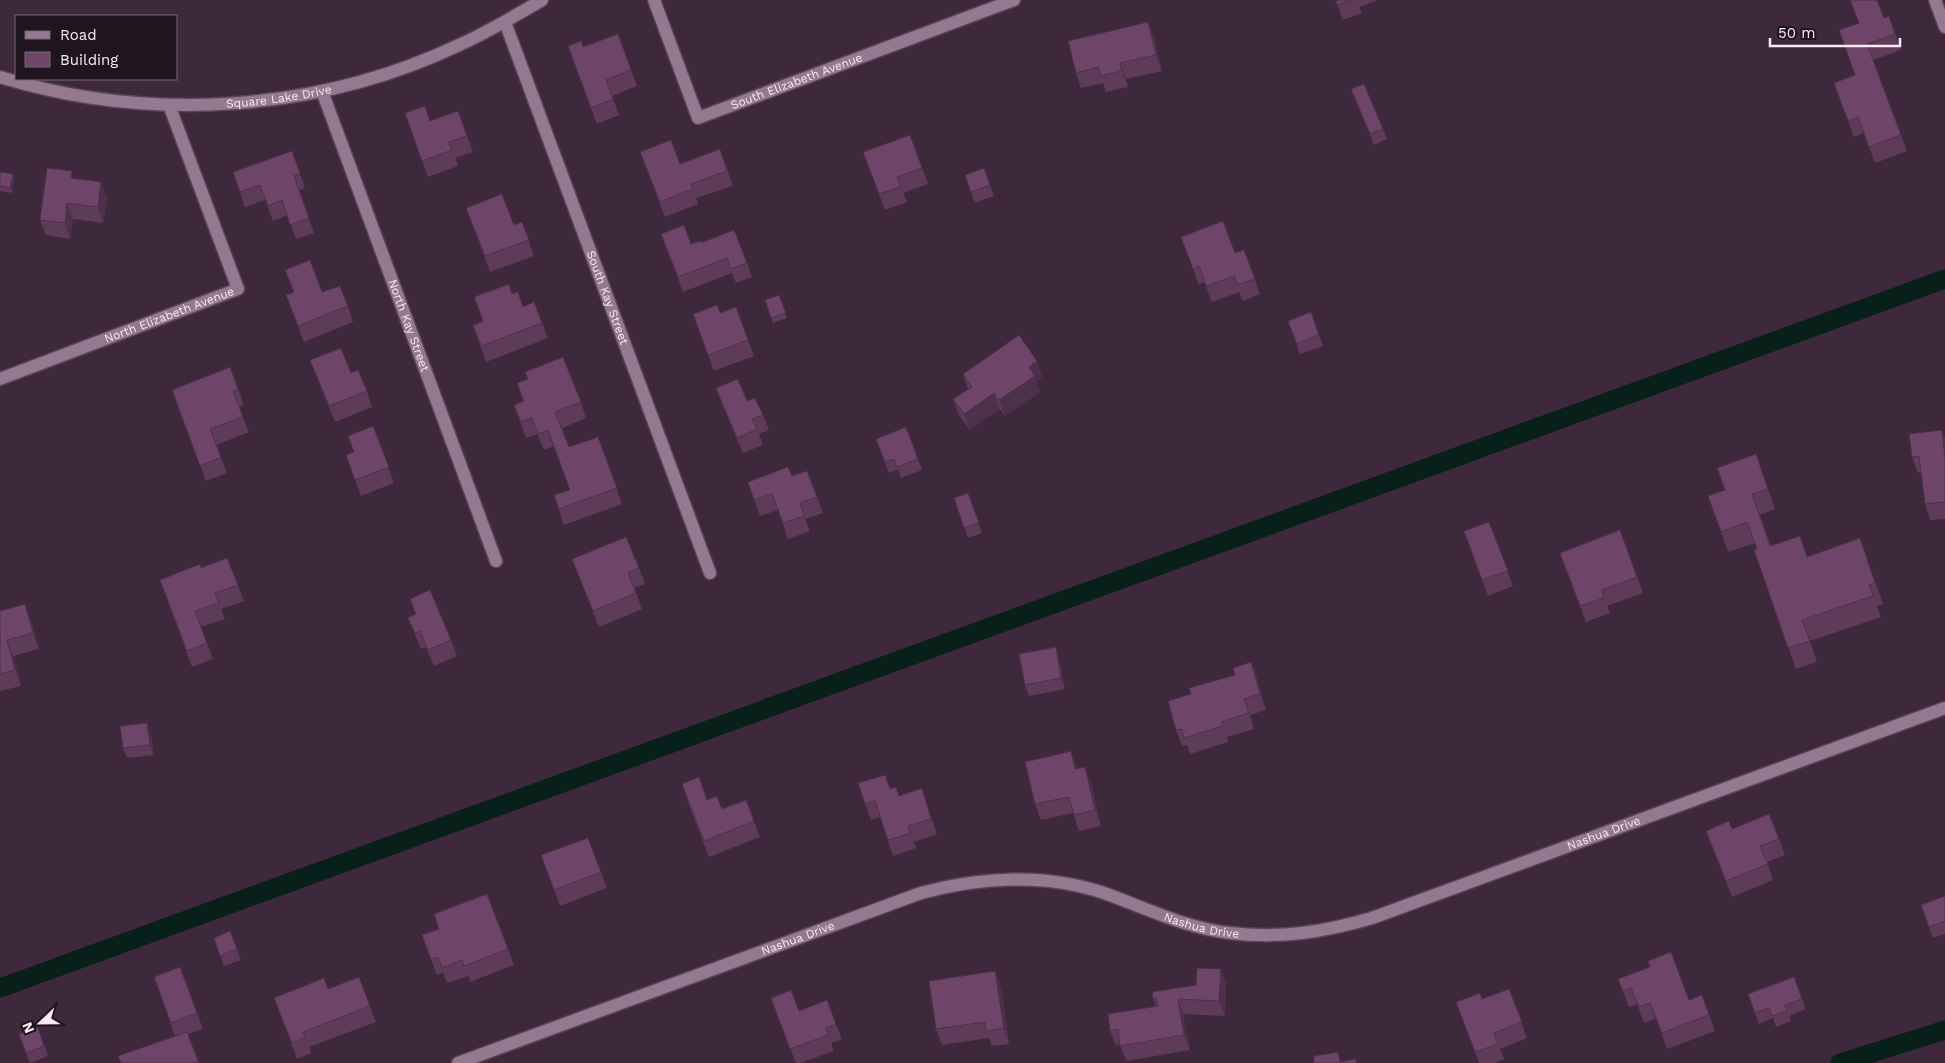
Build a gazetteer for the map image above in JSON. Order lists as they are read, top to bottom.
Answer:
{
  "streets": {
    "street": [
      "South Elizabeth Avenue",
      "Square Lake Drive",
      "South Kay Street",
      "North Elizabeth Avenue",
      "North Kay Street",
      "Nashua Drive"
    ]
  },
  "crossings": [
    ["Square Lake Drive", "South Kay Street"],
    ["Square Lake Drive", "North Elizabeth Avenue"],
    ["Square Lake Drive", "North Kay Street"]
  ],
  "legend": ["Road", "Building"],
  "scale_bar": "50 m",
  "north": "left"
}
